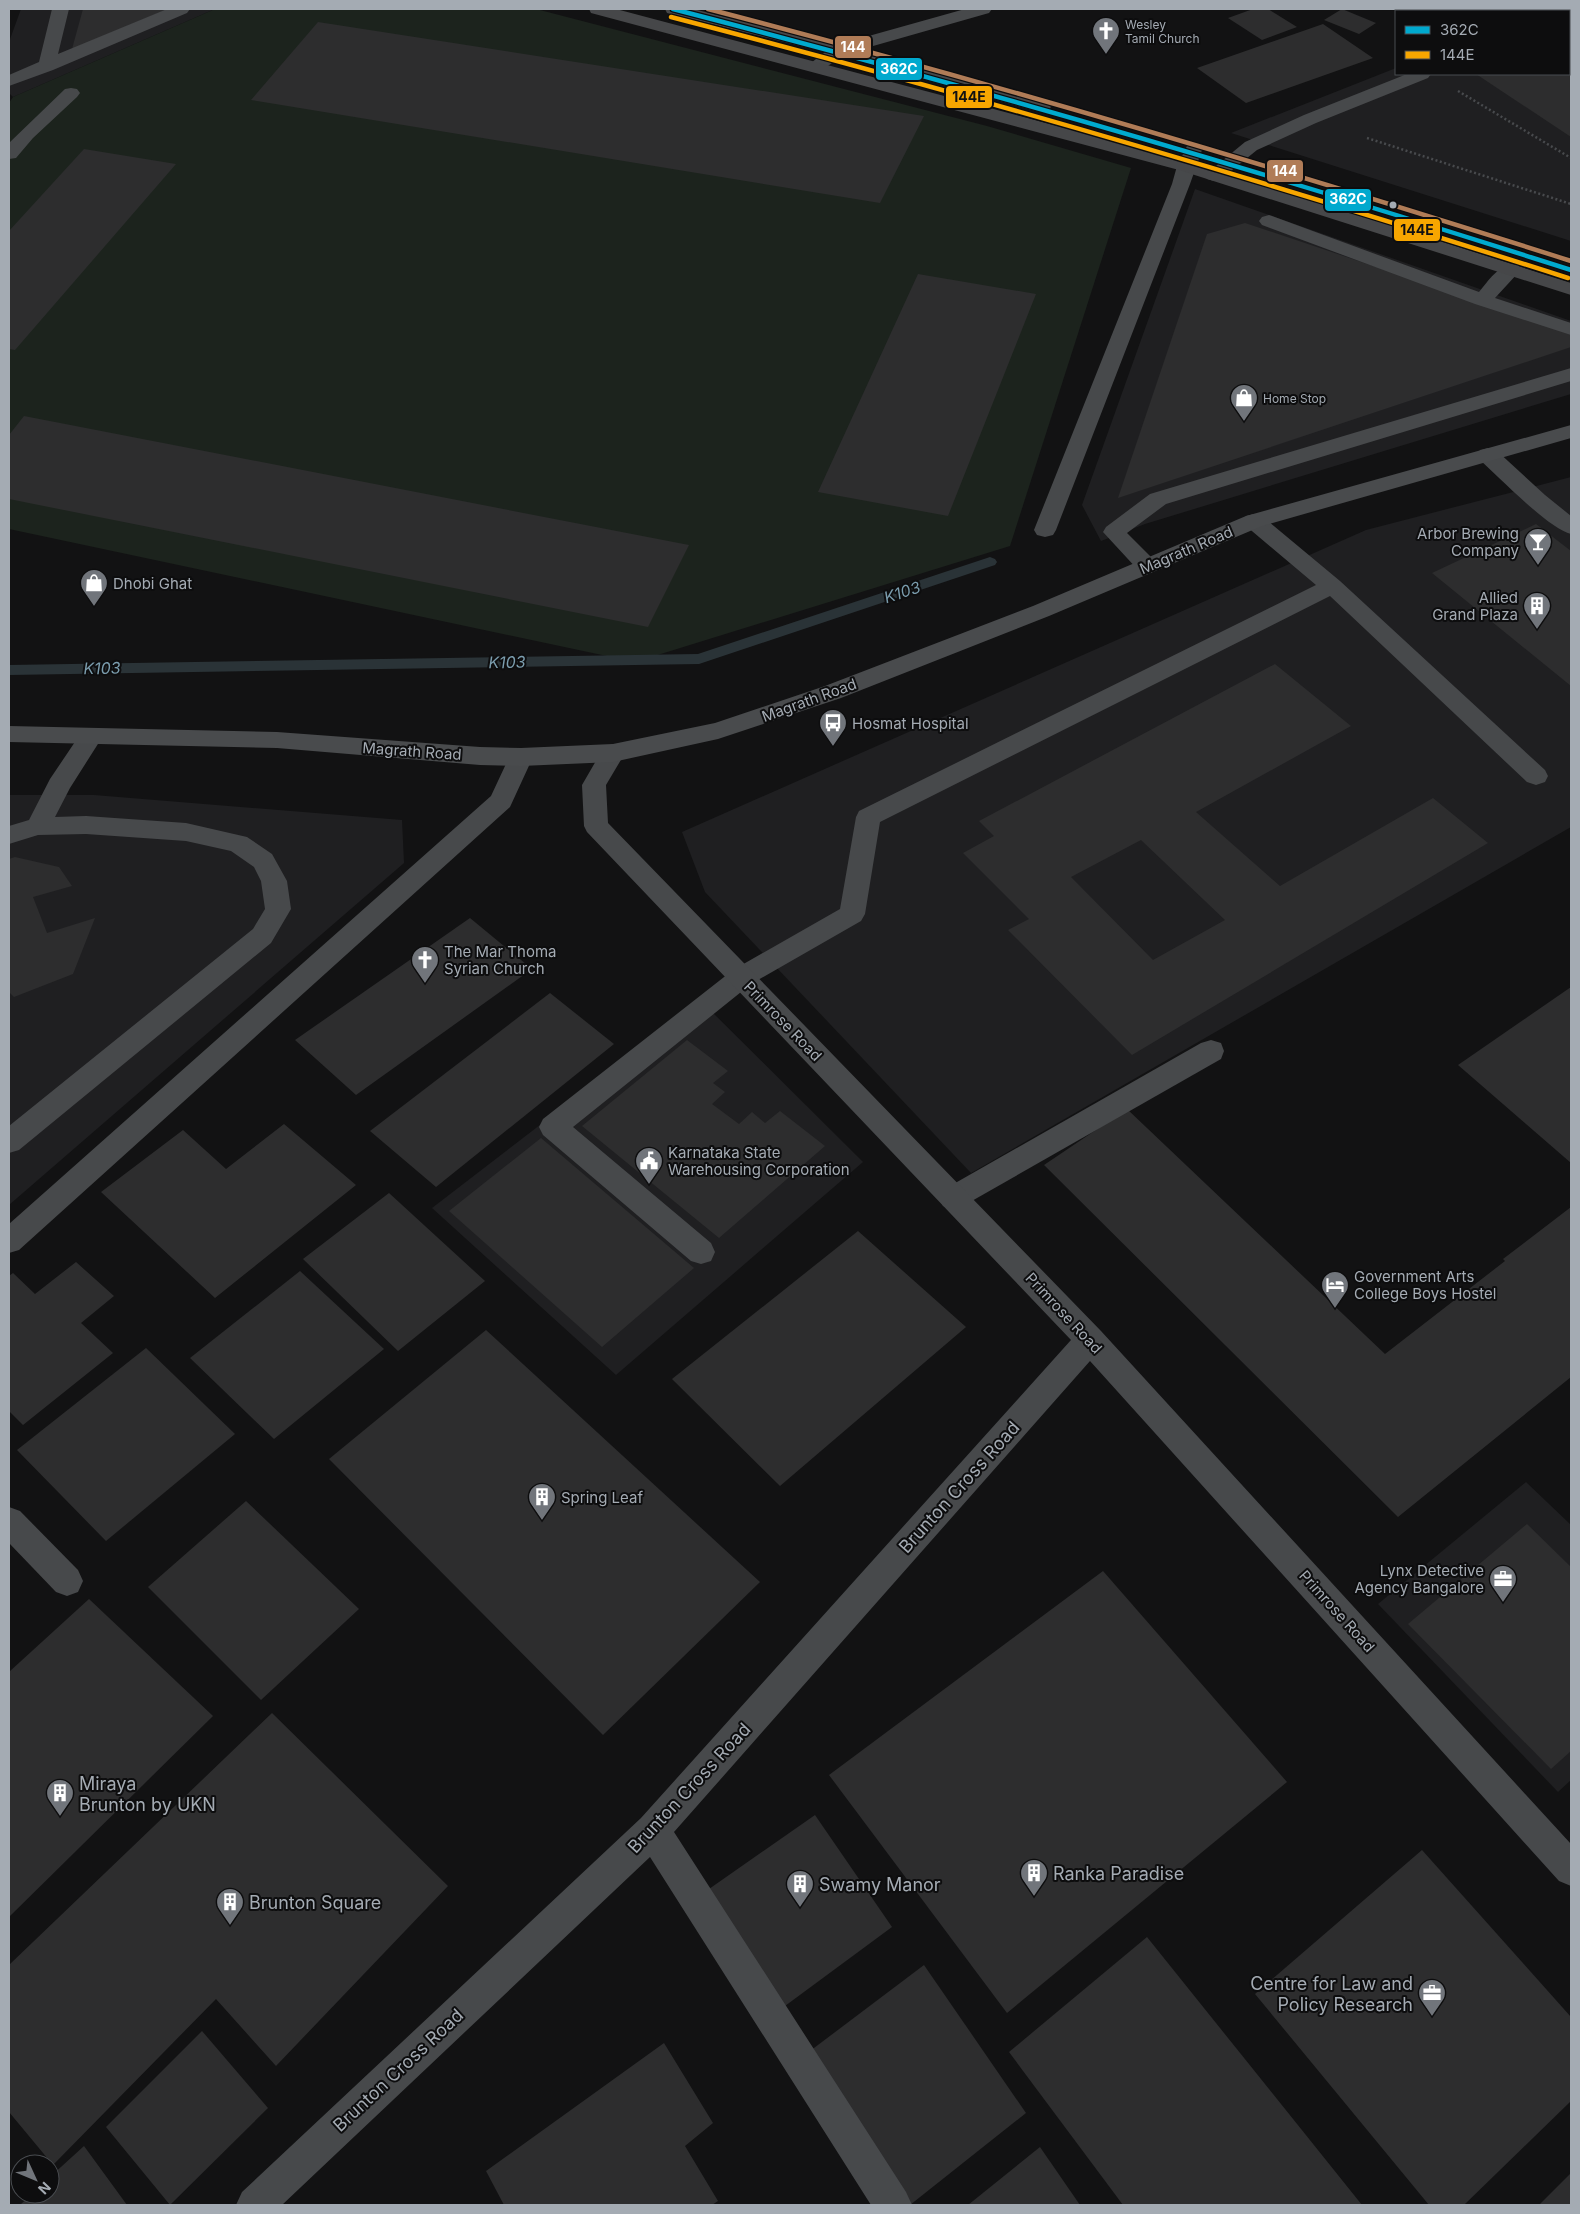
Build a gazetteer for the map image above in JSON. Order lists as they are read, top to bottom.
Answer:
{
  "streets": {
    "main road": ["Magrath Road"],
    "street": ["Primrose Road", "Brunton Cross Road"]
  },
  "crossings": [
    ["Magrath Road", "Primrose Road"],
    ["Primrose Road", "Brunton Cross Road"]
  ],
  "water": ["K103"],
  "places": {
    "church": ["Wesley Tamil Church", "The Mar Thoma Syrian Church"],
    "shop": ["Home Stop", "Dhobi Ghat"],
    "bar": ["Arbor Brewing Company"],
    "building": [
      "Allied Grand Plaza",
      "Spring Leaf",
      "Miraya Brunton by UKN",
      "Ranka Paradise",
      "Swamy Manor",
      "Brunton Square"
    ],
    "bus stop": ["Hosmat Hospital"],
    "public building": ["Karnataka State Warehousing Corporation"],
    "hotel": ["Government Arts College Boys Hostel"],
    "office": ["Lynx Detective Agency Bangalore", "Centre for Law and Policy Research"]
  },
  "lines": ["transit line 362C", "transit line 144", "transit line 144E"],
  "legend": ["362C", "144E"],
  "north": "bottom right"
}
